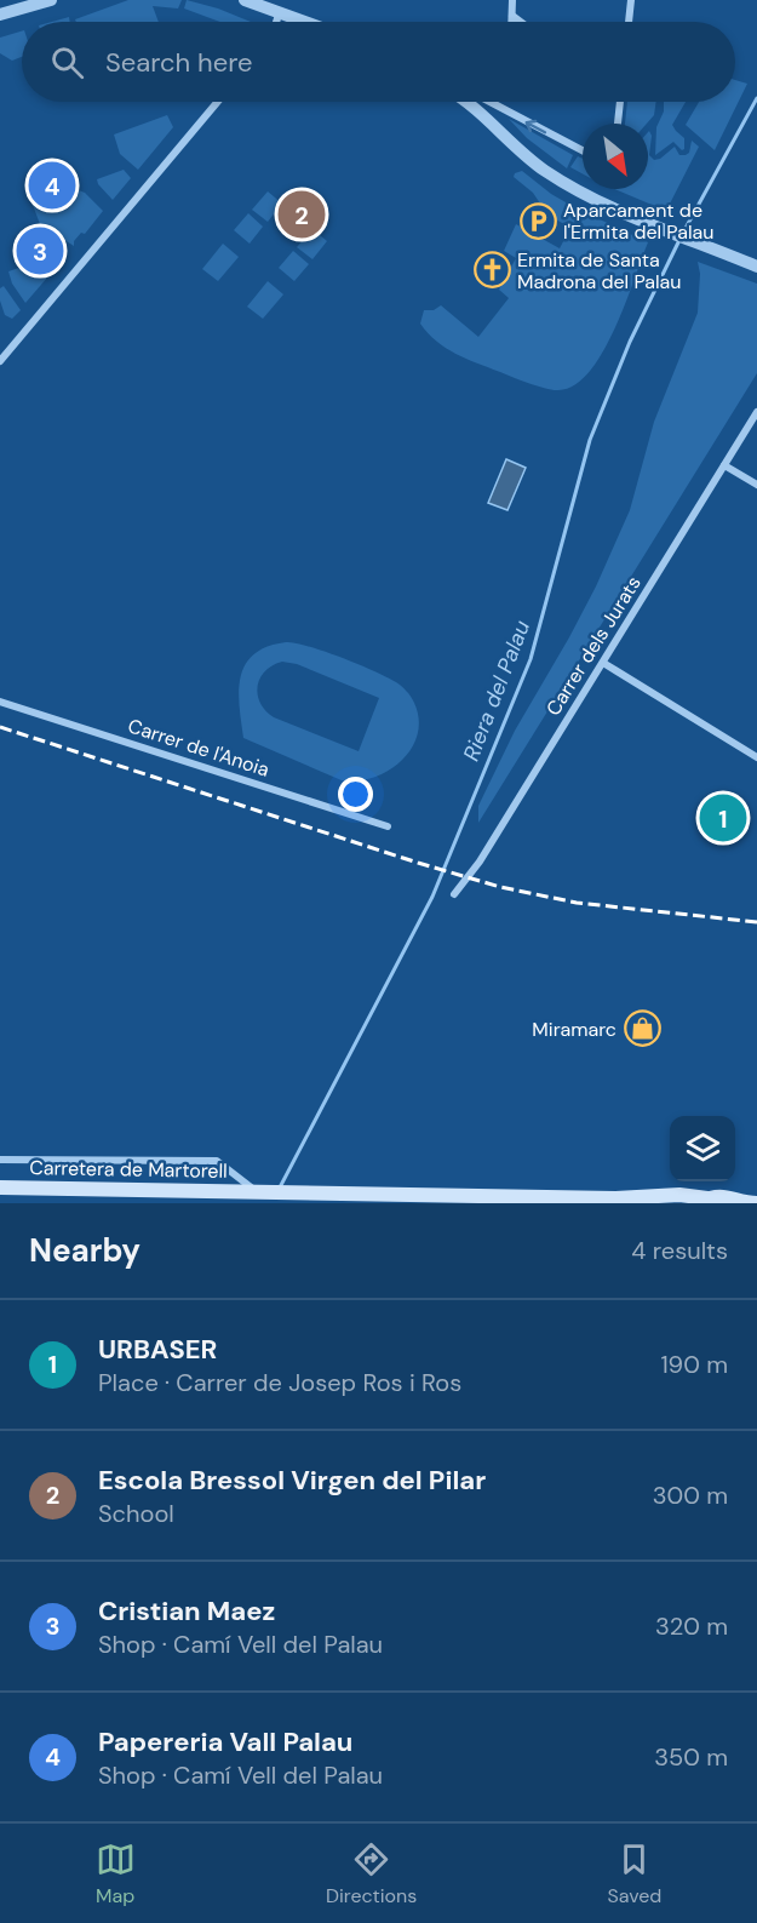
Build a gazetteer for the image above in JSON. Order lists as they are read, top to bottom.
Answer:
{
  "streets": {
    "main road": ["Carretera de Martorell"],
    "street": ["Carrer dels Jurats", "Carrer de l'Anoia"]
  },
  "water": ["Riera del Palau"],
  "places": {
    "parking": ["Aparcament de l'Ermita del Palau"],
    "church": ["Ermita de Santa Madrona del Palau"],
    "shop": ["Miramarc"]
  },
  "north": "bottom right",
  "page": {
    "search": "Search here",
    "pins": [
      "4",
      "2",
      "3",
      "1"
    ],
    "heading": ["Nearby", "4 results"],
    "list": [
      {
        "mark": "1",
        "name": "URBASER",
        "note": "Place · Carrer de Josep Ros i Ros",
        "value": "190 m"
      },
      {
        "mark": "2",
        "name": "Escola Bressol Virgen del Pilar",
        "note": "School",
        "value": "300 m"
      },
      {
        "mark": "3",
        "name": "Cristian Maez",
        "note": "Shop · Camí Vell del Palau",
        "value": "320 m"
      },
      {
        "mark": "4",
        "name": "Papereria Vall Palau",
        "note": "Shop · Camí Vell del Palau",
        "value": "350 m"
      }
    ],
    "nav": ["Map", "Directions", "Saved"]
  }
}
